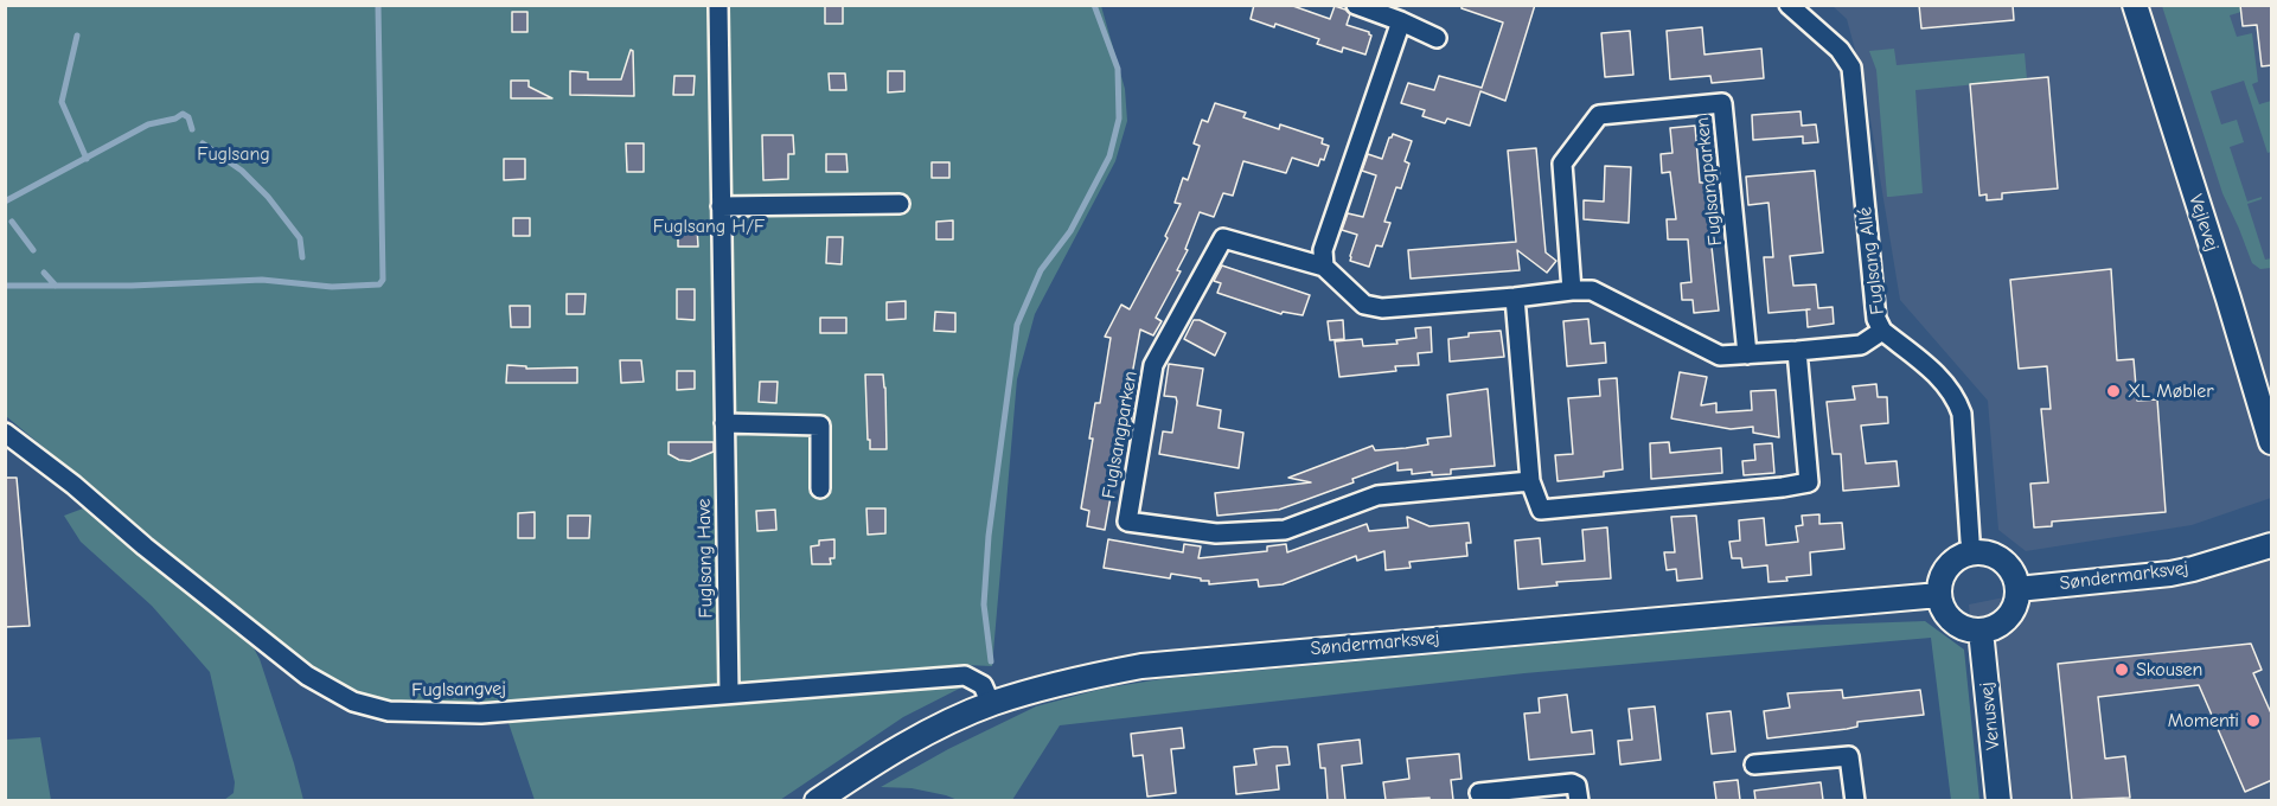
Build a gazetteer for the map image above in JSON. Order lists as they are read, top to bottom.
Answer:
{
  "streets": {
    "street": [
      "Fuglsangparken",
      "Vejlevej",
      "Fuglsang Allé",
      "Fuglsang Have",
      "Søndermarksvej",
      "Fuglsangvej",
      "Venusvej"
    ]
  },
  "crossings": [
    ["Fuglsangparken", "Fuglsang Allé"],
    ["Fuglsang Allé", "Søndermarksvej"],
    ["Fuglsang Allé", "Venusvej"],
    ["Fuglsang Have", "Fuglsangvej"],
    ["Søndermarksvej", "Fuglsangvej"],
    ["Søndermarksvej", "Venusvej"]
  ],
  "parks": ["Fuglsang", "Fuglsang H/F"],
  "places": ["XL Møbler", "Skousen", "Momenti"]
}
